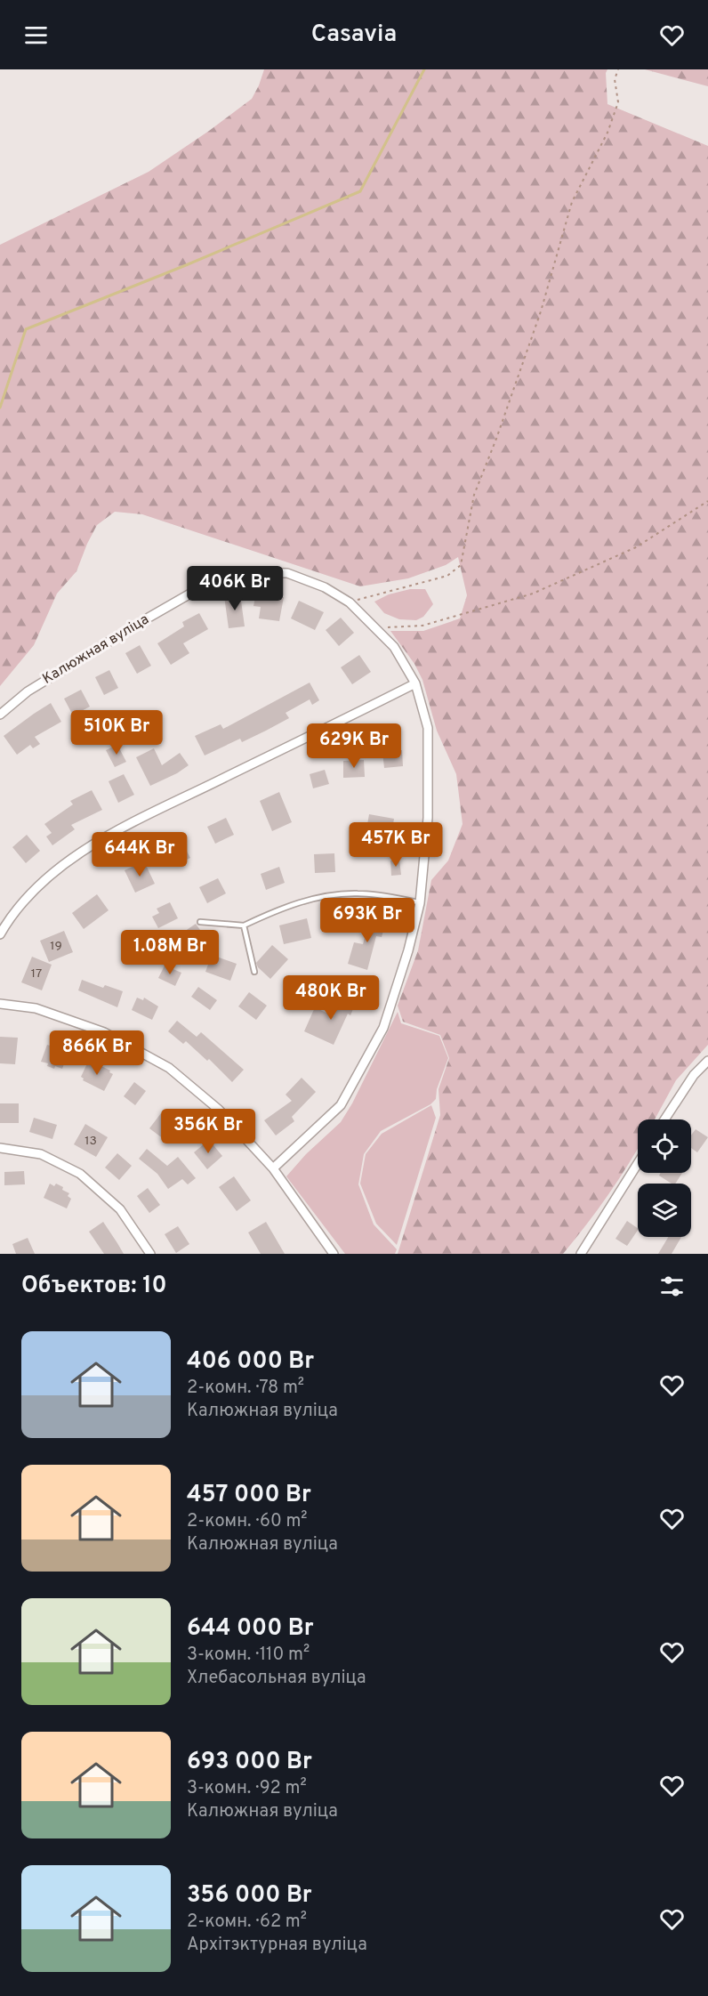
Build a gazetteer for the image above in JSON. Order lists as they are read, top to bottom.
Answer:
{
  "streets": {
    "street": ["Калюжная вуліца"]
  },
  "house_numbers": ["19", "17", "13"],
  "page": {
    "header": "Casavia",
    "price": [
      "406K Br",
      "510K Br",
      "629K Br",
      "457K Br",
      "644K Br",
      "693K Br",
      "1.08M Br",
      "480K Br",
      "866K Br",
      "356K Br"
    ],
    "heading": "Объектов: 10",
    "list": [
      {
        "name": "406 000 Br",
        "note": "2-комн. · 78 m² · Калюжная вуліца"
      },
      {
        "name": "457 000 Br",
        "note": "2-комн. · 60 m² · Калюжная вуліца"
      },
      {
        "name": "644 000 Br",
        "note": "3-комн. · 110 m² · Хлебасольная вуліца"
      },
      {
        "name": "693 000 Br",
        "note": "3-комн. · 92 m² · Калюжная вуліца"
      },
      {
        "name": "356 000 Br",
        "note": "2-комн. · 62 m² · Архітэктурная вуліца"
      }
    ]
  }
}
